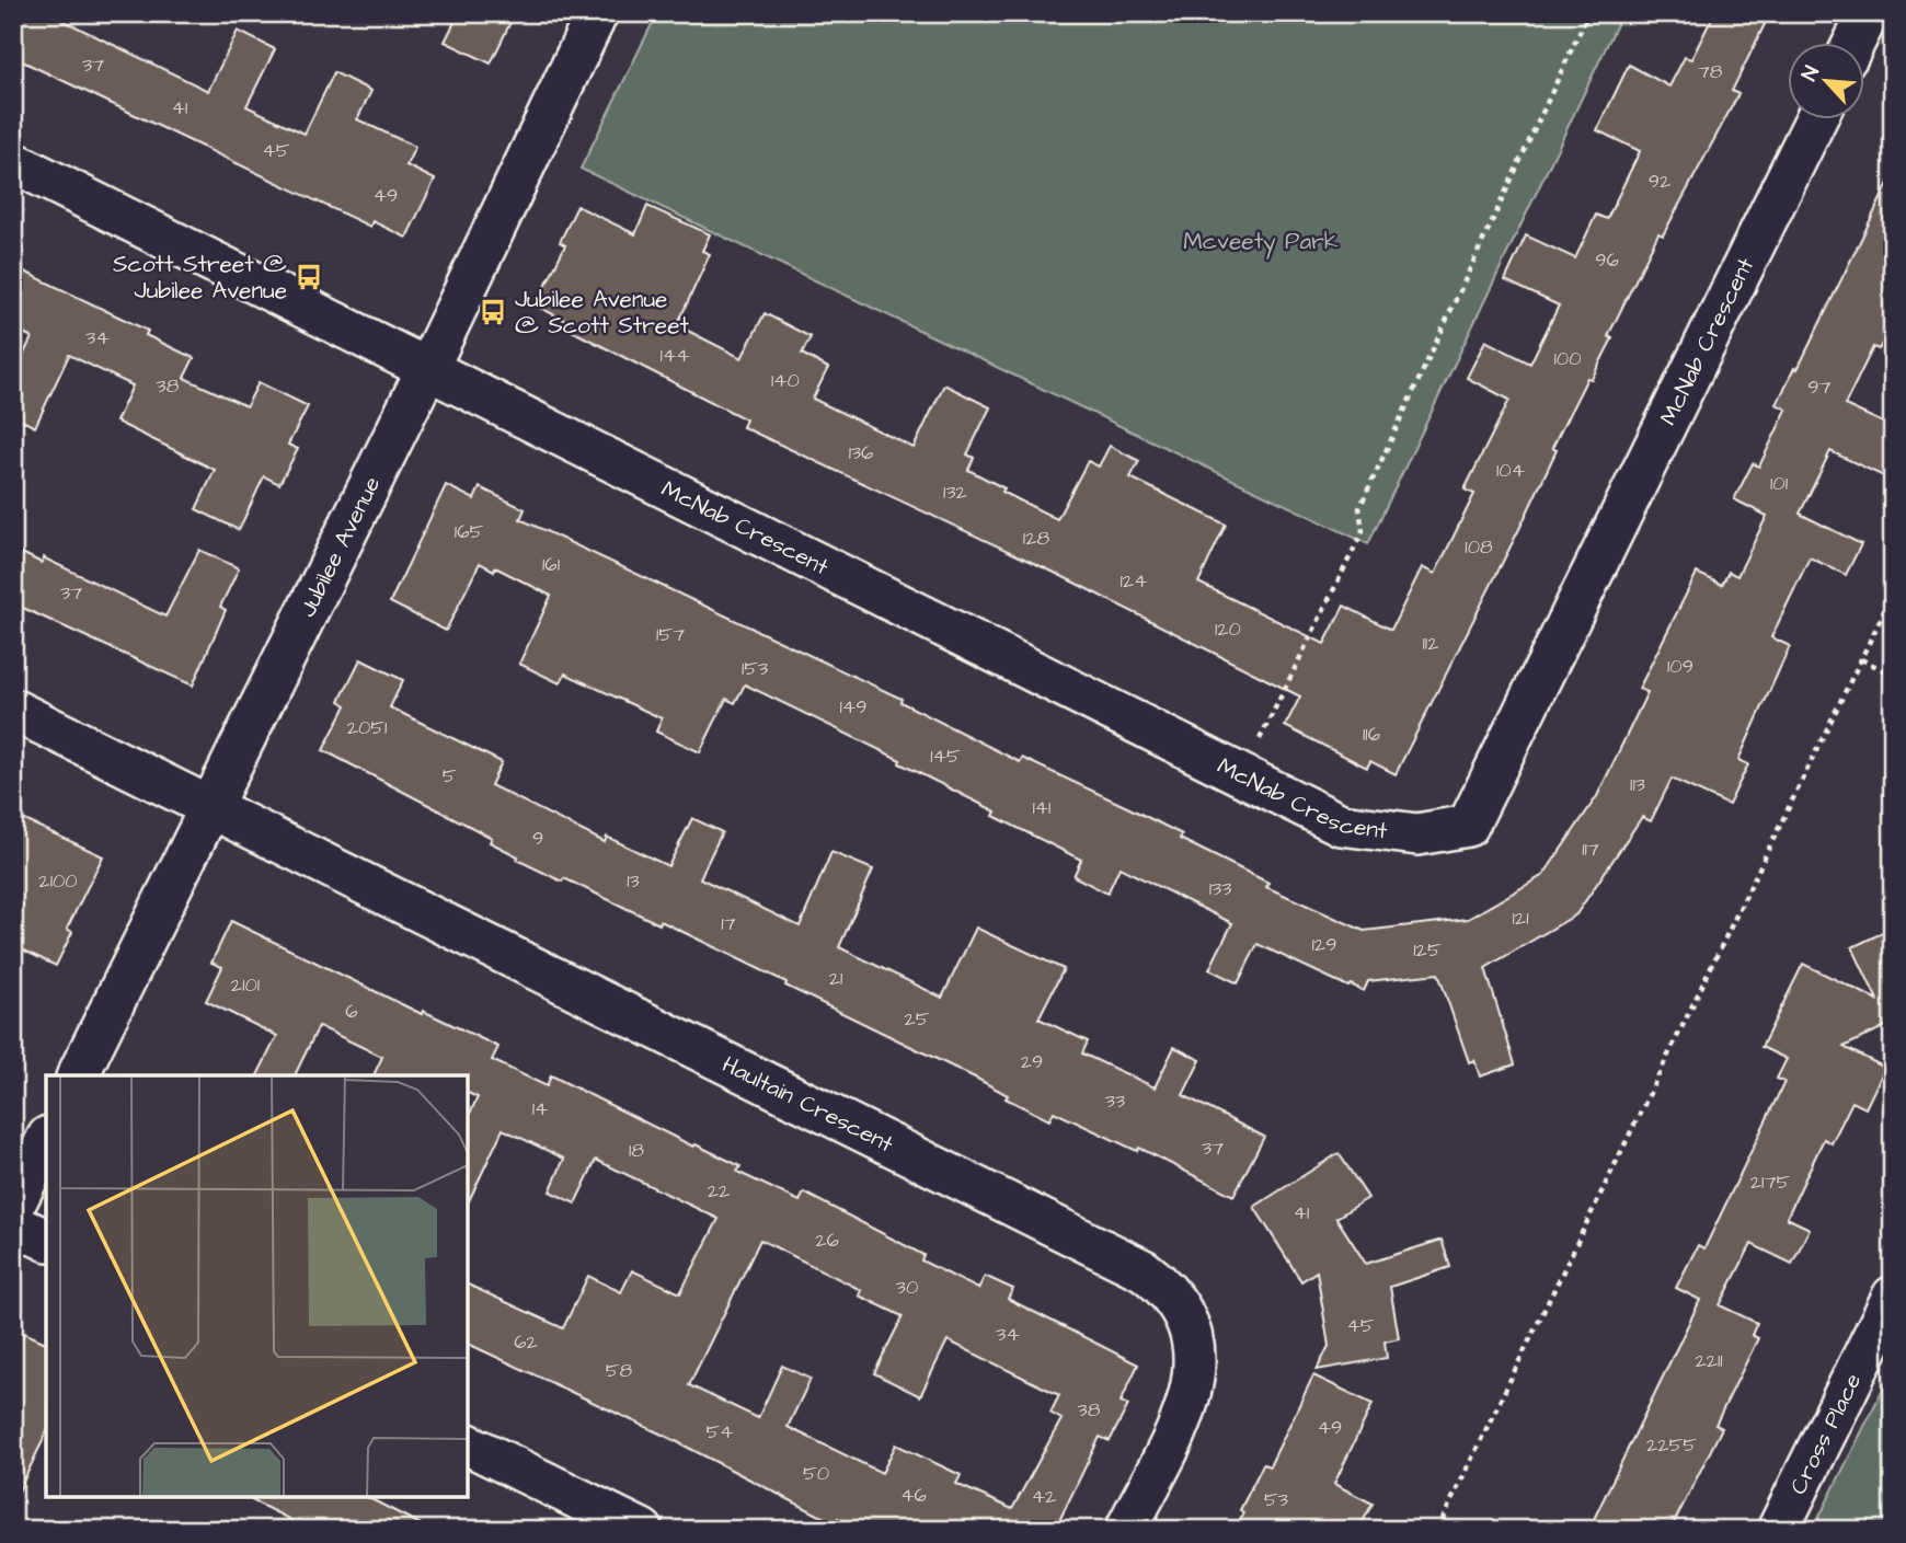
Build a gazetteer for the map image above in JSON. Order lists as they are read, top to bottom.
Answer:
{
  "streets": {
    "street": [
      "McNab Crescent",
      "Jubilee Avenue",
      "Haultain Crescent",
      "Cross Place"
    ]
  },
  "crossings": [
    ["McNab Crescent", "Jubilee Avenue"],
    ["Jubilee Avenue", "Haultain Crescent"]
  ],
  "parks": ["Mcveety Park"],
  "places": {
    "bus stop": ["Scott Street @ Jubilee Avenue", "Jubilee Avenue @ Scott Street"]
  },
  "house_numbers": [
    "37",
    "78",
    "41",
    "45",
    "92",
    "49",
    "96",
    "34",
    "144",
    "100",
    "140",
    "38",
    "97",
    "136",
    "104",
    "101",
    "132",
    "165",
    "128",
    "108",
    "161",
    "124",
    "37",
    "120",
    "157",
    "112",
    "109",
    "153",
    "149",
    "2051",
    "116",
    "145",
    "5",
    "113",
    "141",
    "9",
    "117",
    "2100",
    "13",
    "133",
    "121",
    "17",
    "129",
    "125",
    "21",
    "2101",
    "6",
    "25",
    "29",
    "33",
    "14",
    "37",
    "18",
    "2175",
    "22",
    "41",
    "26",
    "30",
    "45",
    "34",
    "62",
    "2211",
    "58",
    "38",
    "49",
    "54",
    "2255",
    "50",
    "46",
    "42",
    "53"
  ],
  "north": "top left"
}
